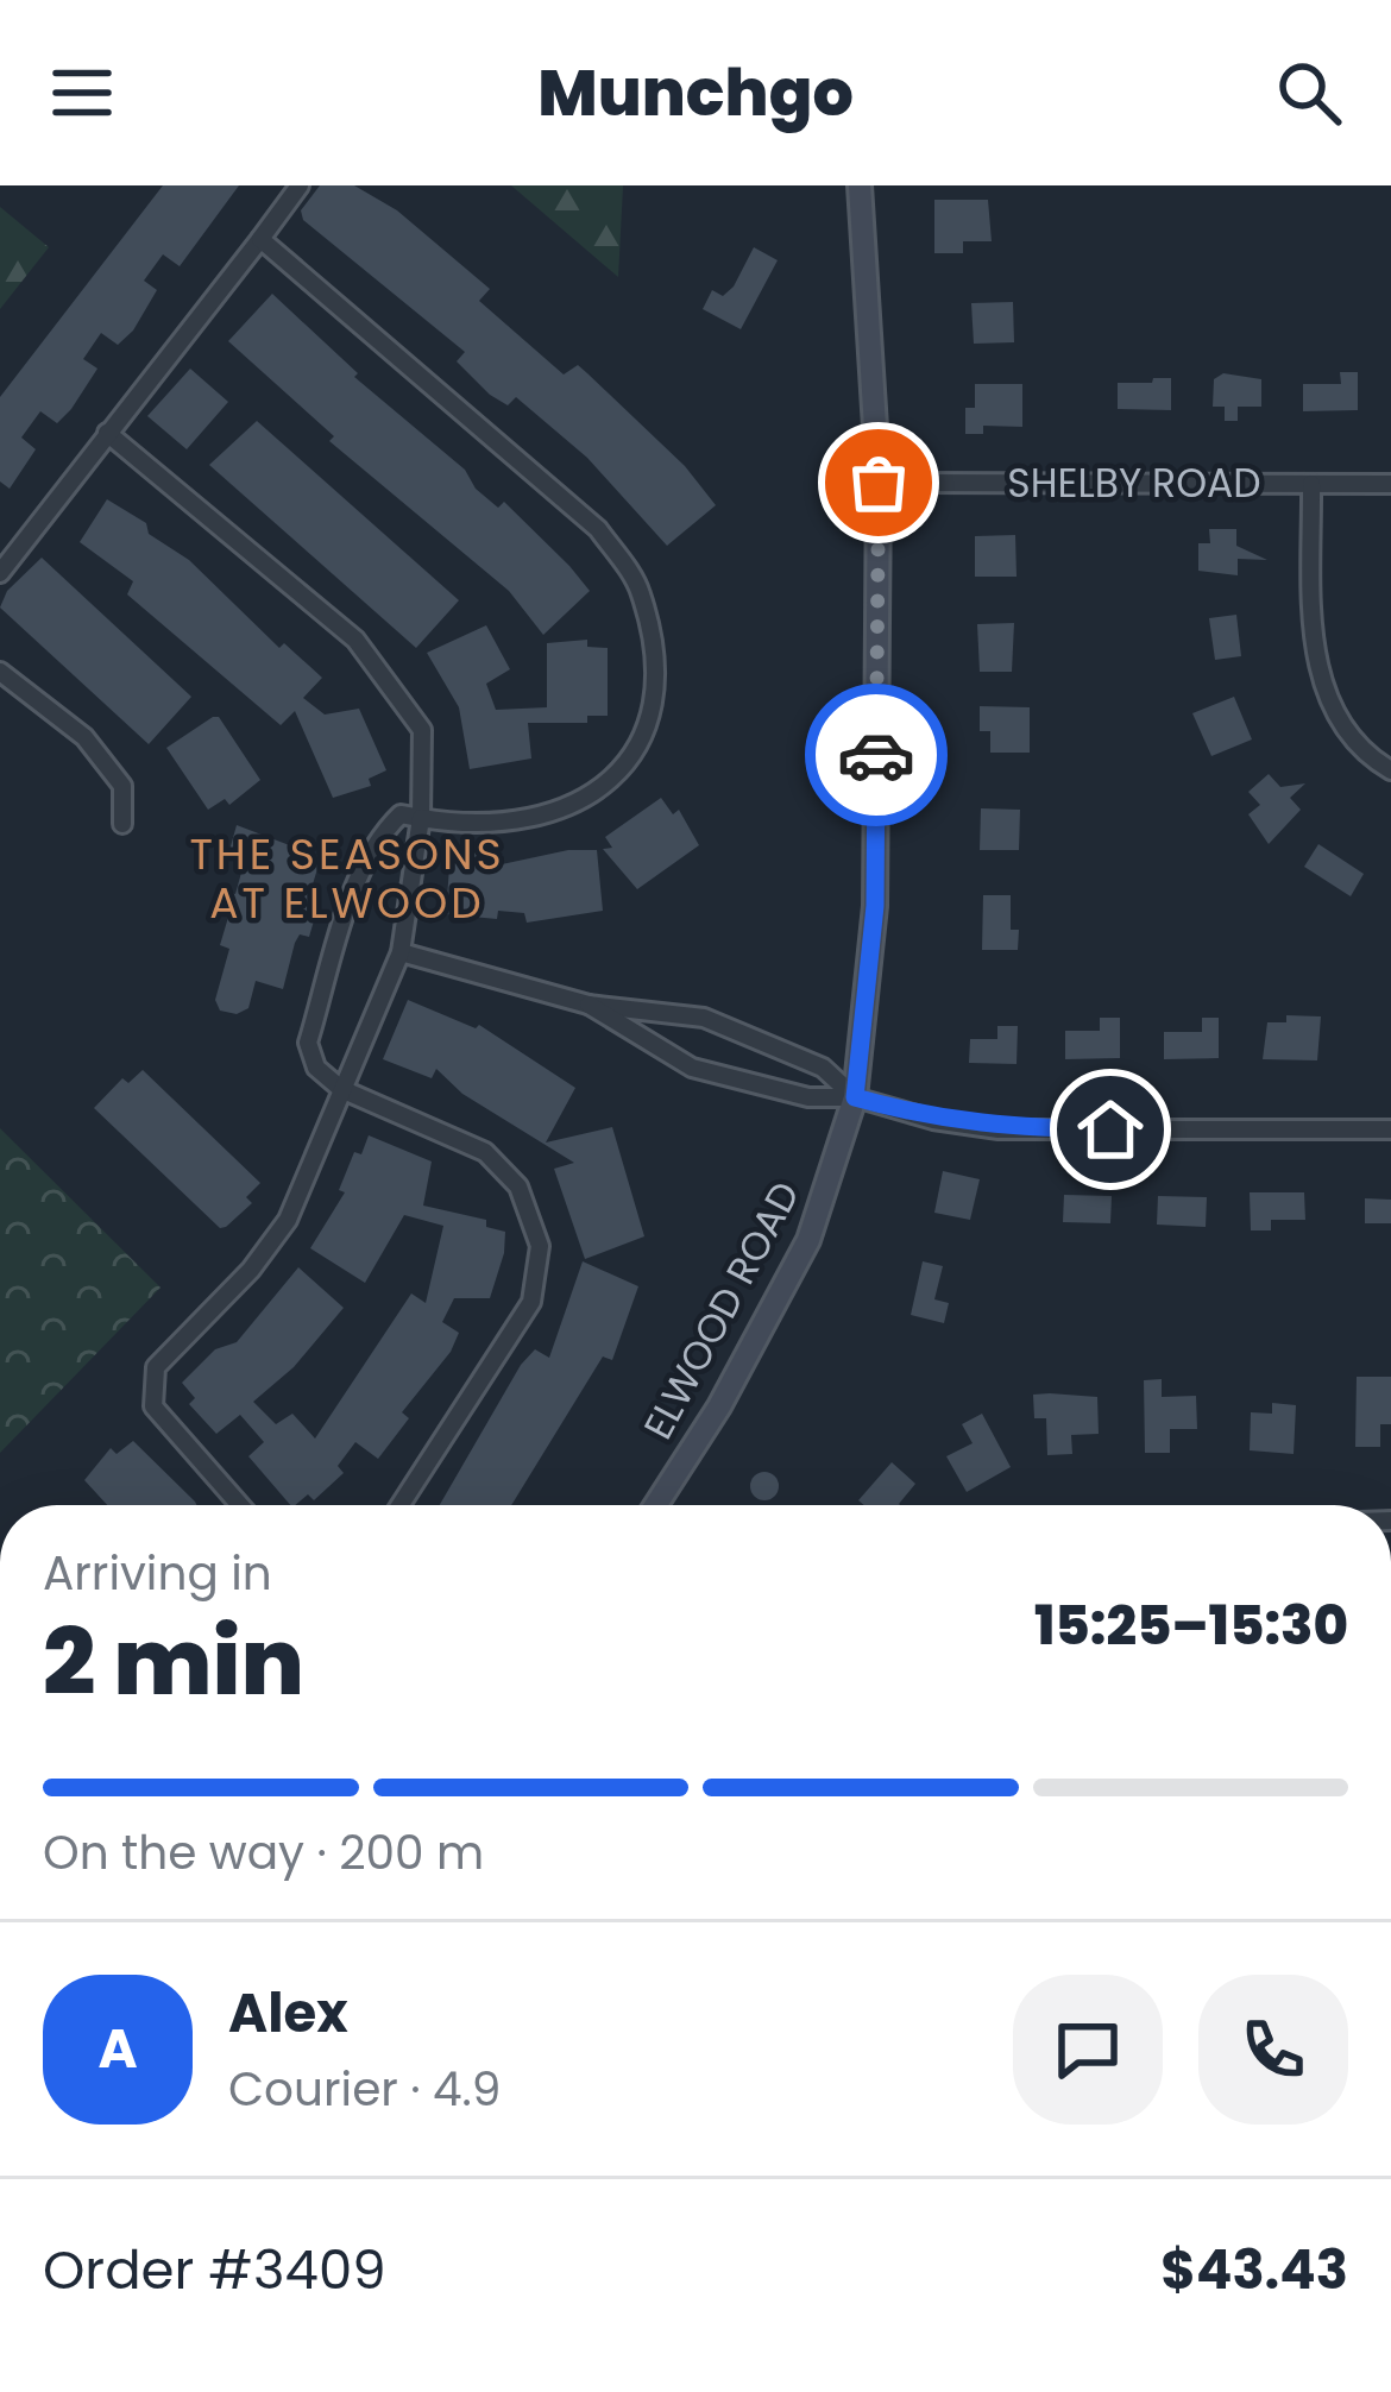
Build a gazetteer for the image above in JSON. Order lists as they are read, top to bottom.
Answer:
{
  "streets": {
    "main road": ["ELWOOD ROAD"],
    "street": ["SHELBY ROAD"]
  },
  "crossings": [
    ["SHELBY ROAD", "ELWOOD ROAD"]
  ],
  "districts": ["THE SEASONS AT ELWOOD"],
  "page": {
    "header": "Munchgo",
    "heading": ["2 min", "Arriving in", "15:25–15:30"],
    "panel": [
      "Alex",
      "Courier · 4.9",
      "Order #3409",
      "$43.43"
    ],
    "bar": "On the way · 200 m",
    "round": "A"
  }
}
